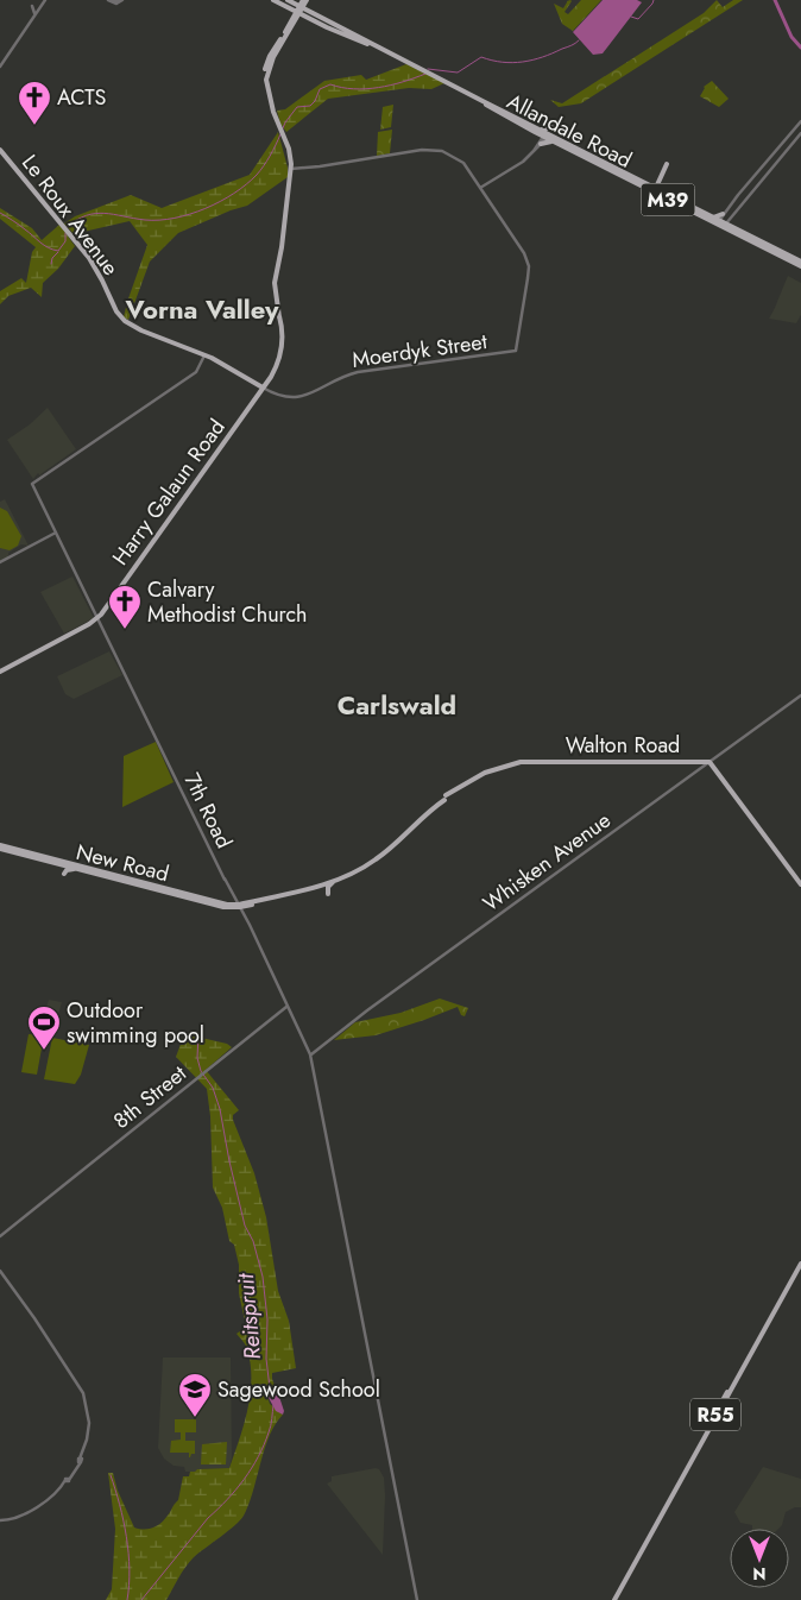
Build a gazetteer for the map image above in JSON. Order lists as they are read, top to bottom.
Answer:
{
  "streets": {
    "main road": [
      "Allandale Road",
      "M39",
      "Le Roux Avenue",
      "Harry Galaun Road",
      "Walton Road",
      "New Road",
      "R55"
    ],
    "street": [
      "Moerdyk Street",
      "7th Road",
      "Whisken Avenue",
      "8th Street"
    ]
  },
  "crossings": [
    ["Allandale Road", "Harry Galaun Road"],
    ["Le Roux Avenue", "Moerdyk Street"],
    ["Le Roux Avenue", "Harry Galaun Road"],
    ["Le Roux Avenue", "7th Road"],
    ["Moerdyk Street", "Harry Galaun Road"],
    ["Harry Galaun Road", "7th Road"],
    ["Walton Road", "7th Road"],
    ["Walton Road", "Whisken Avenue"],
    ["Walton Road", "New Road"],
    ["7th Road", "Whisken Avenue"],
    ["7th Road", "New Road"],
    ["7th Road", "8th Street"]
  ],
  "districts": ["Vorna Valley", "Carlswald"],
  "water": ["Reitspruit"],
  "places": {
    "church": ["ACTS", "Calvary Methodist Church"],
    "sports": ["Outdoor swimming pool"],
    "school or university": ["Sagewood School"]
  },
  "north": "bottom"
}
